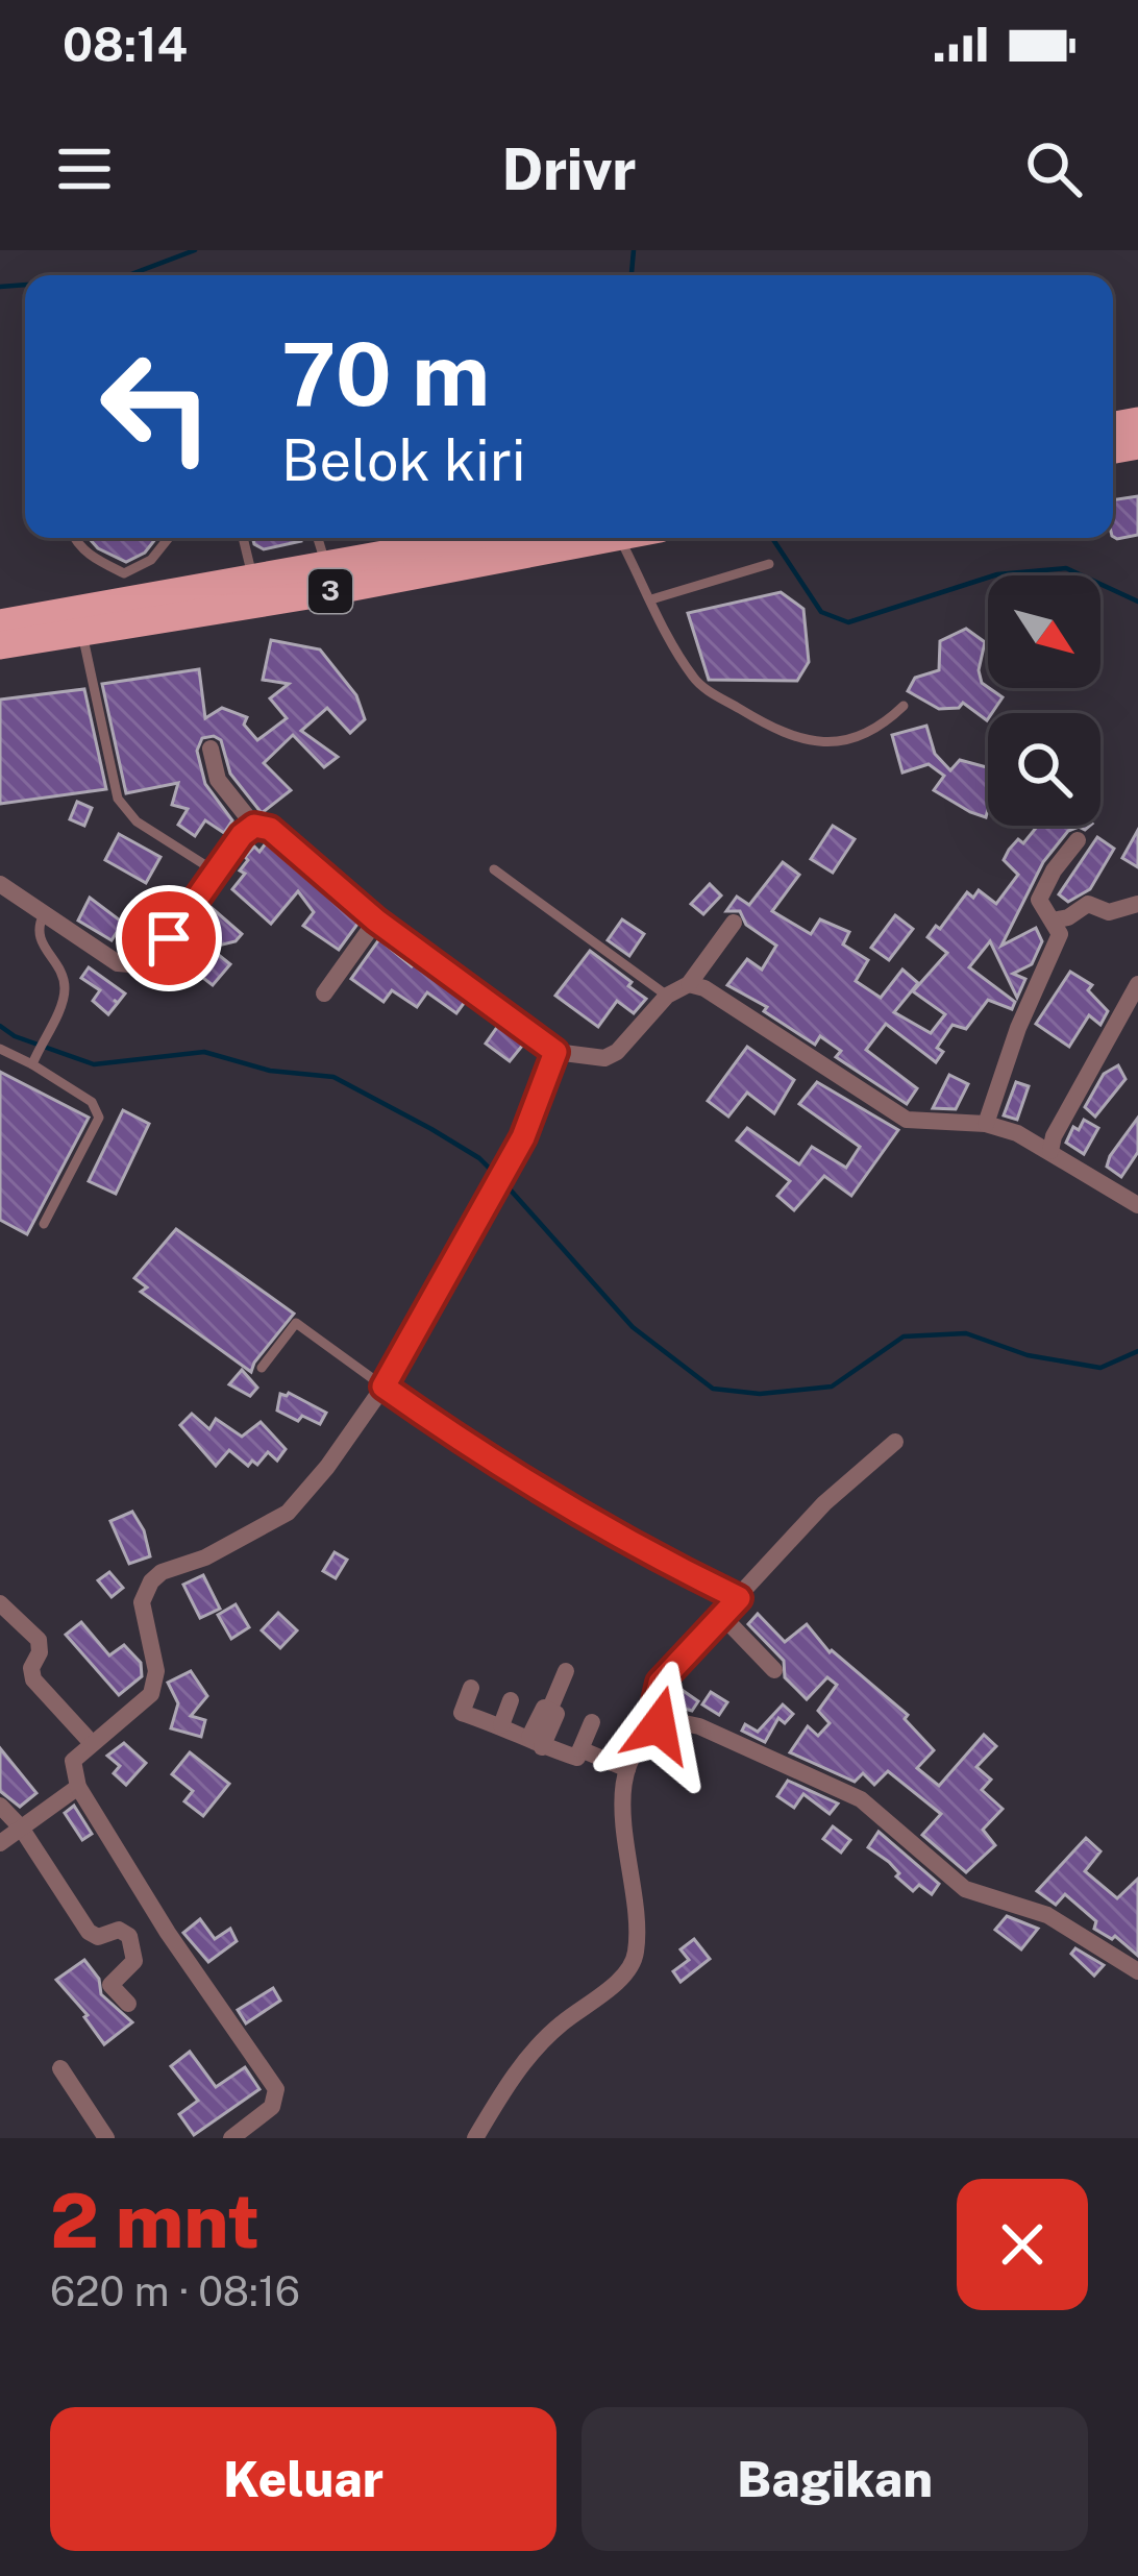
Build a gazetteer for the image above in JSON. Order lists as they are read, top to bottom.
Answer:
{
  "streets": {
    "main road": ["3"]
  },
  "north": "bottom right",
  "page": {
    "status": "08:14",
    "header": "Drivr",
    "turn": ["70 m", "Belok kiri"],
    "heading": ["2 mnt", "620 m · 08:16"],
    "buttons": ["Keluar", "Bagikan"]
  }
}
